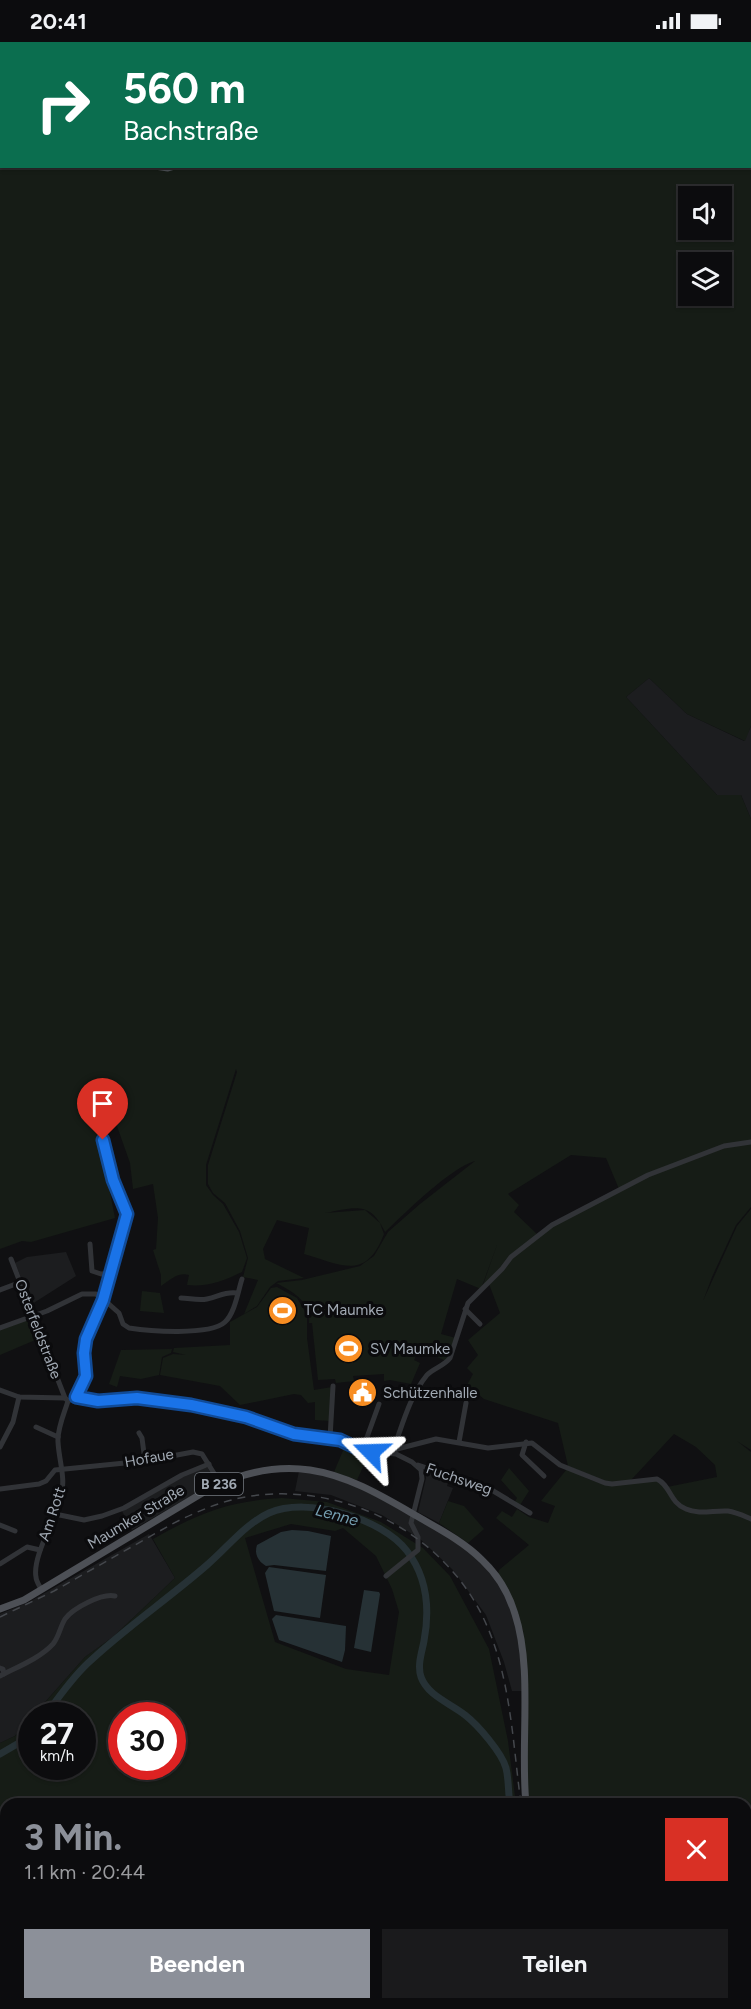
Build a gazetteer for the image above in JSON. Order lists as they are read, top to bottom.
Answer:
{
  "streets": {
    "main road": ["B 236", "Maumker Straße"],
    "street": [
      "Osterfeldstraße",
      "Hofaue",
      "Fuchsweg",
      "Am Rott"
    ]
  },
  "crossings": [
    ["Osterfeldstraße", "Am Rott"],
    ["Hofaue", "Am Rott"],
    ["Am Rott", "Maumker Straße"]
  ],
  "water": ["Lenne"],
  "places": {
    "sports": ["TC Maumke", "SV Maumke"],
    "public building": ["Schützenhalle"]
  },
  "page": {
    "status": "20:41",
    "turn": ["560 m", "Bachstraße"],
    "speed": "27 km/h",
    "limit": "30",
    "heading": ["3 Min.", "1.1 km · 20:44"],
    "buttons": ["Beenden", "Teilen"]
  }
}
